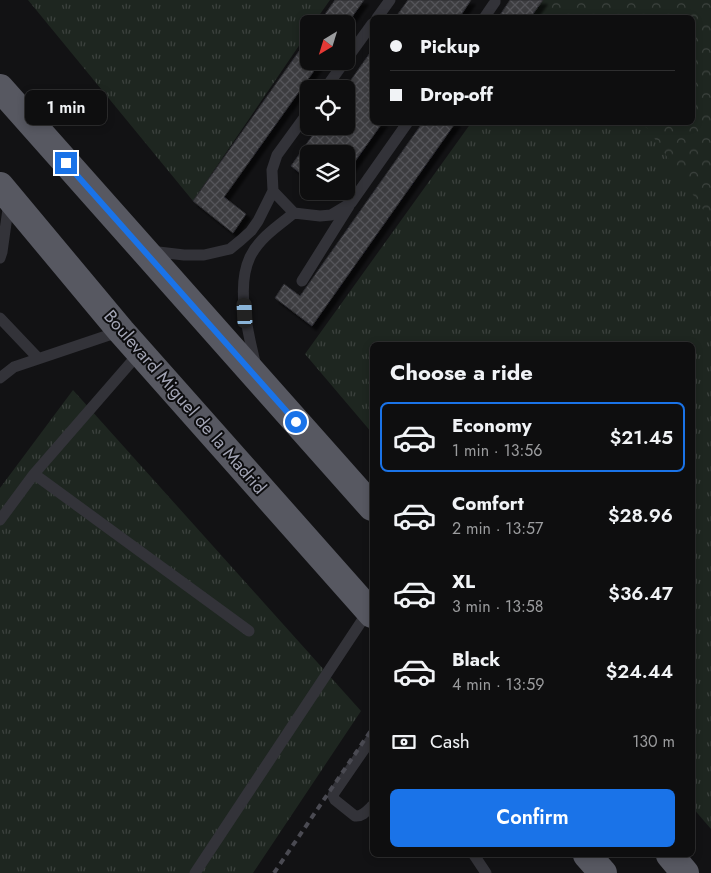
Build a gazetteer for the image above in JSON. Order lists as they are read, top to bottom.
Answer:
{
  "streets": {
    "highway": ["Boulevard Miguel de la Madrid"]
  },
  "north": "bottom left",
  "page": {
    "banner": ["Pickup", "Drop-off"],
    "bubble": "1 min",
    "heading": "Choose a ride",
    "list": [
      {
        "name": "Economy",
        "note": "1 min · 13:56",
        "value": "$21.45"
      },
      {
        "name": "Comfort",
        "note": "2 min · 13:57",
        "value": "$28.96"
      },
      {
        "name": "XL",
        "note": "3 min · 13:58",
        "value": "$36.47"
      },
      {
        "name": "Black",
        "note": "4 min · 13:59",
        "value": "$24.44"
      }
    ],
    "pay": ["Cash", "130 m"],
    "buttons": "Confirm"
  }
}
